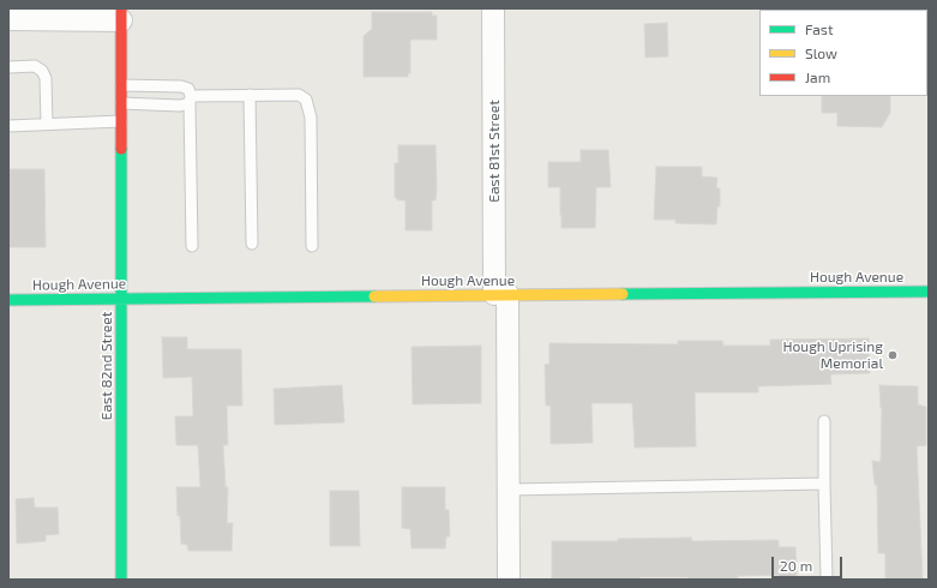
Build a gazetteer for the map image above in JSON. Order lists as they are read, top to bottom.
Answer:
{
  "streets": {
    "street": ["East 81st Street", "Hough Avenue", "East 82nd Street"]
  },
  "crossings": [
    ["East 81st Street", "Hough Avenue"],
    ["Hough Avenue", "East 82nd Street"]
  ],
  "places": ["Hough Uprising Memorial"],
  "legend": ["Fast", "Slow", "Jam"],
  "scale_bar": "20 m"
}
